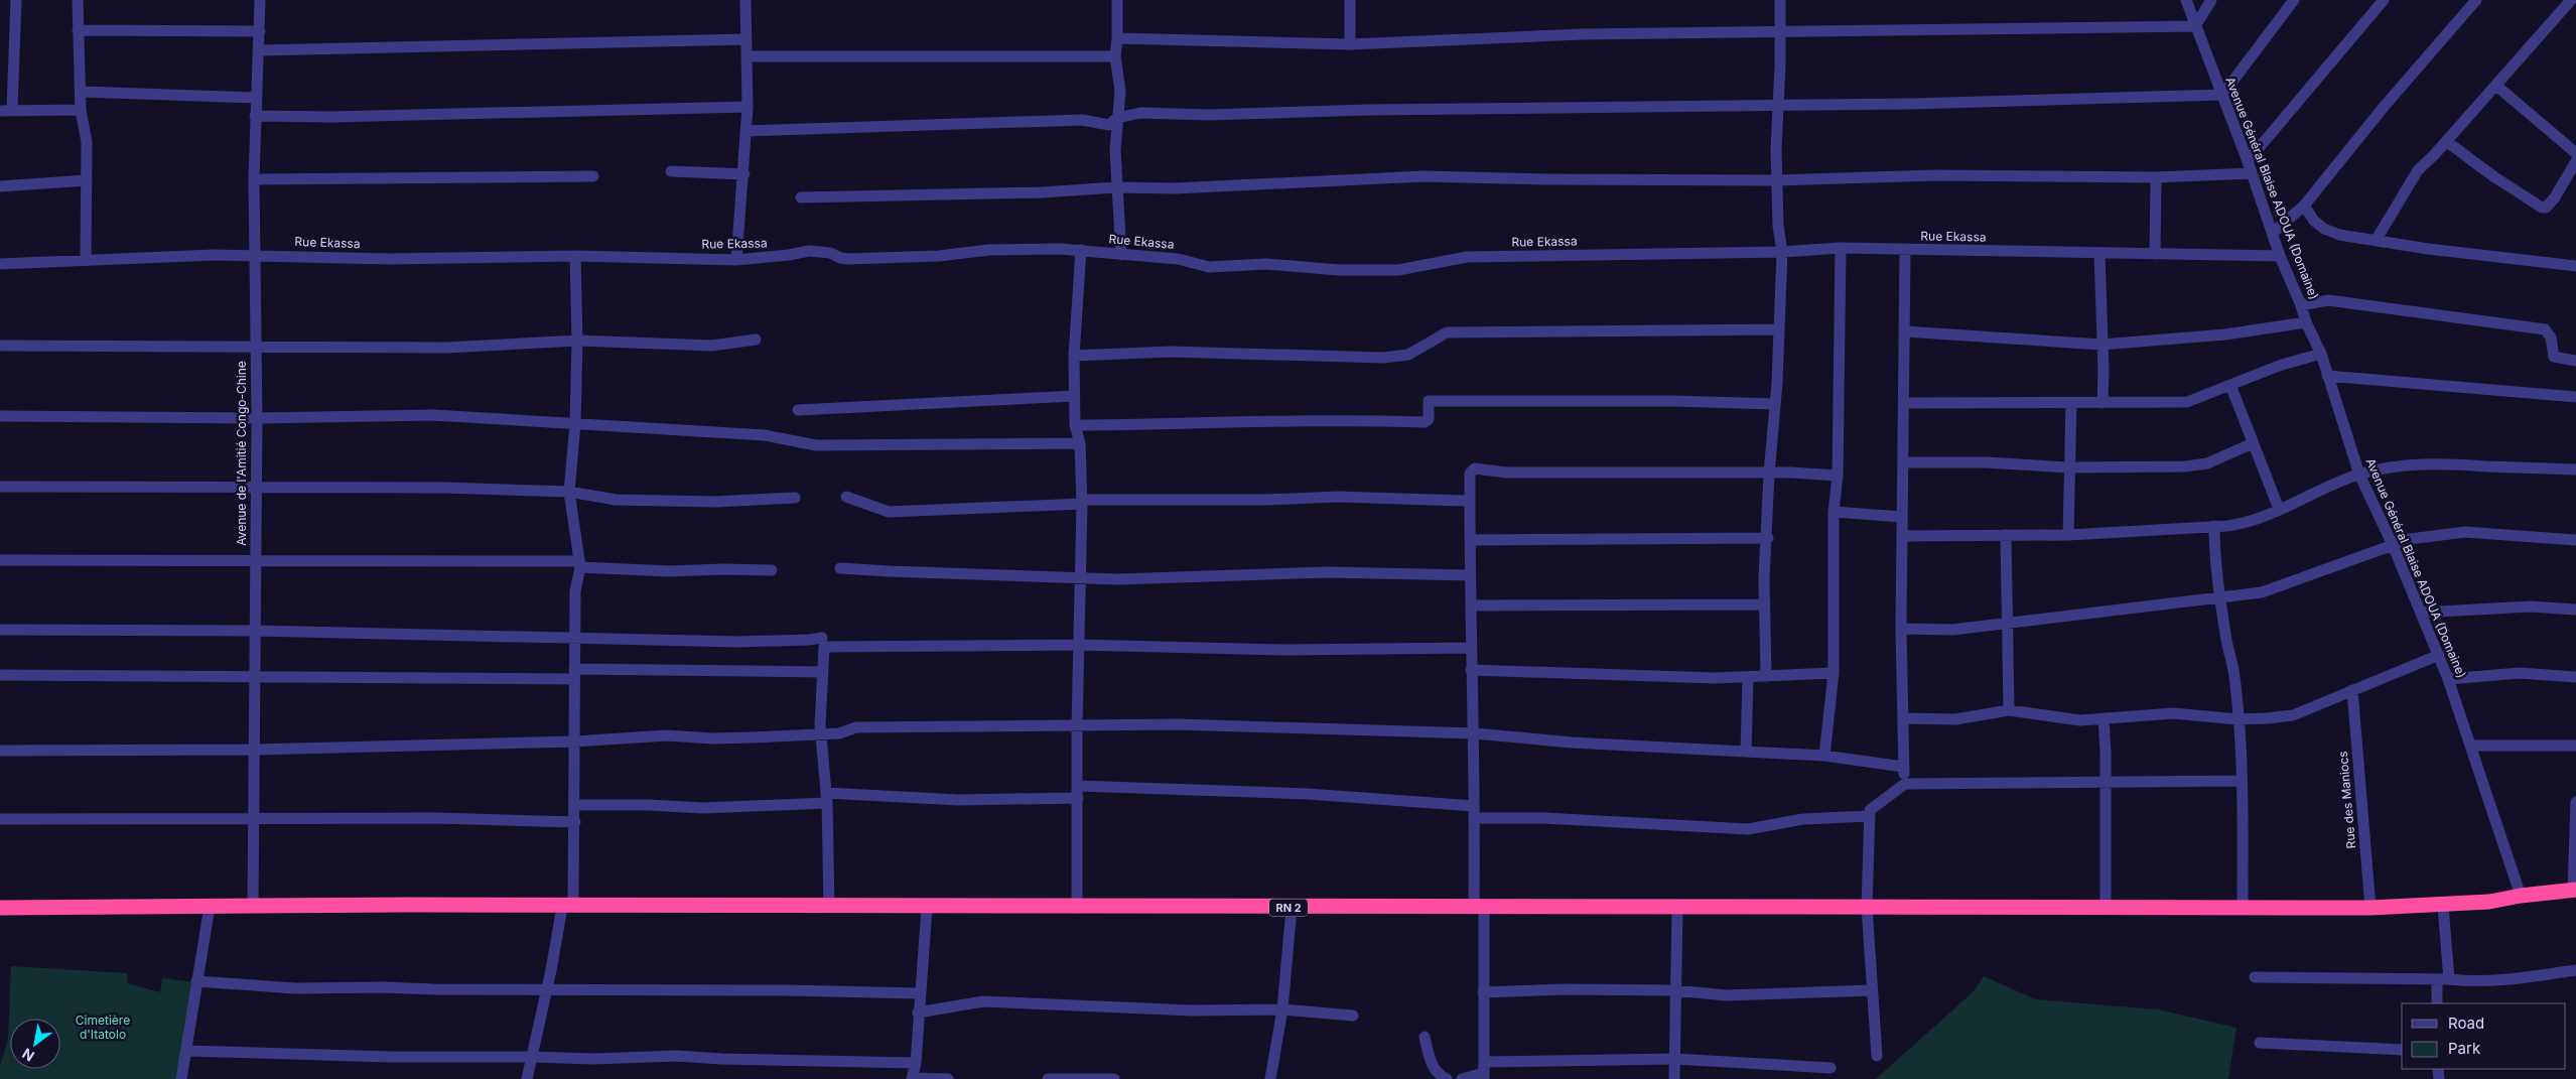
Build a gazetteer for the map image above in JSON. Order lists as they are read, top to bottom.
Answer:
{
  "streets": {
    "highway": ["RN 2"],
    "street": [
      "Avenue Général Blaise ADOUA (Domaine)",
      "Rue Ekassa",
      "Avenue de l'Amitié Congo-Chine",
      "Rue des Maniocs"
    ]
  },
  "crossings": [
    ["Avenue Général Blaise ADOUA (Domaine)", "Rue Ekassa"],
    ["Avenue Général Blaise ADOUA (Domaine)", "RN 2"],
    ["Rue Ekassa", "Avenue de l'Amitié Congo-Chine"],
    ["Avenue de l'Amitié Congo-Chine", "RN 2"],
    ["Rue des Maniocs", "RN 2"]
  ],
  "parks": ["Cimetière d'Itatolo"],
  "legend": ["Road", "Park"],
  "north": "bottom left"
}
